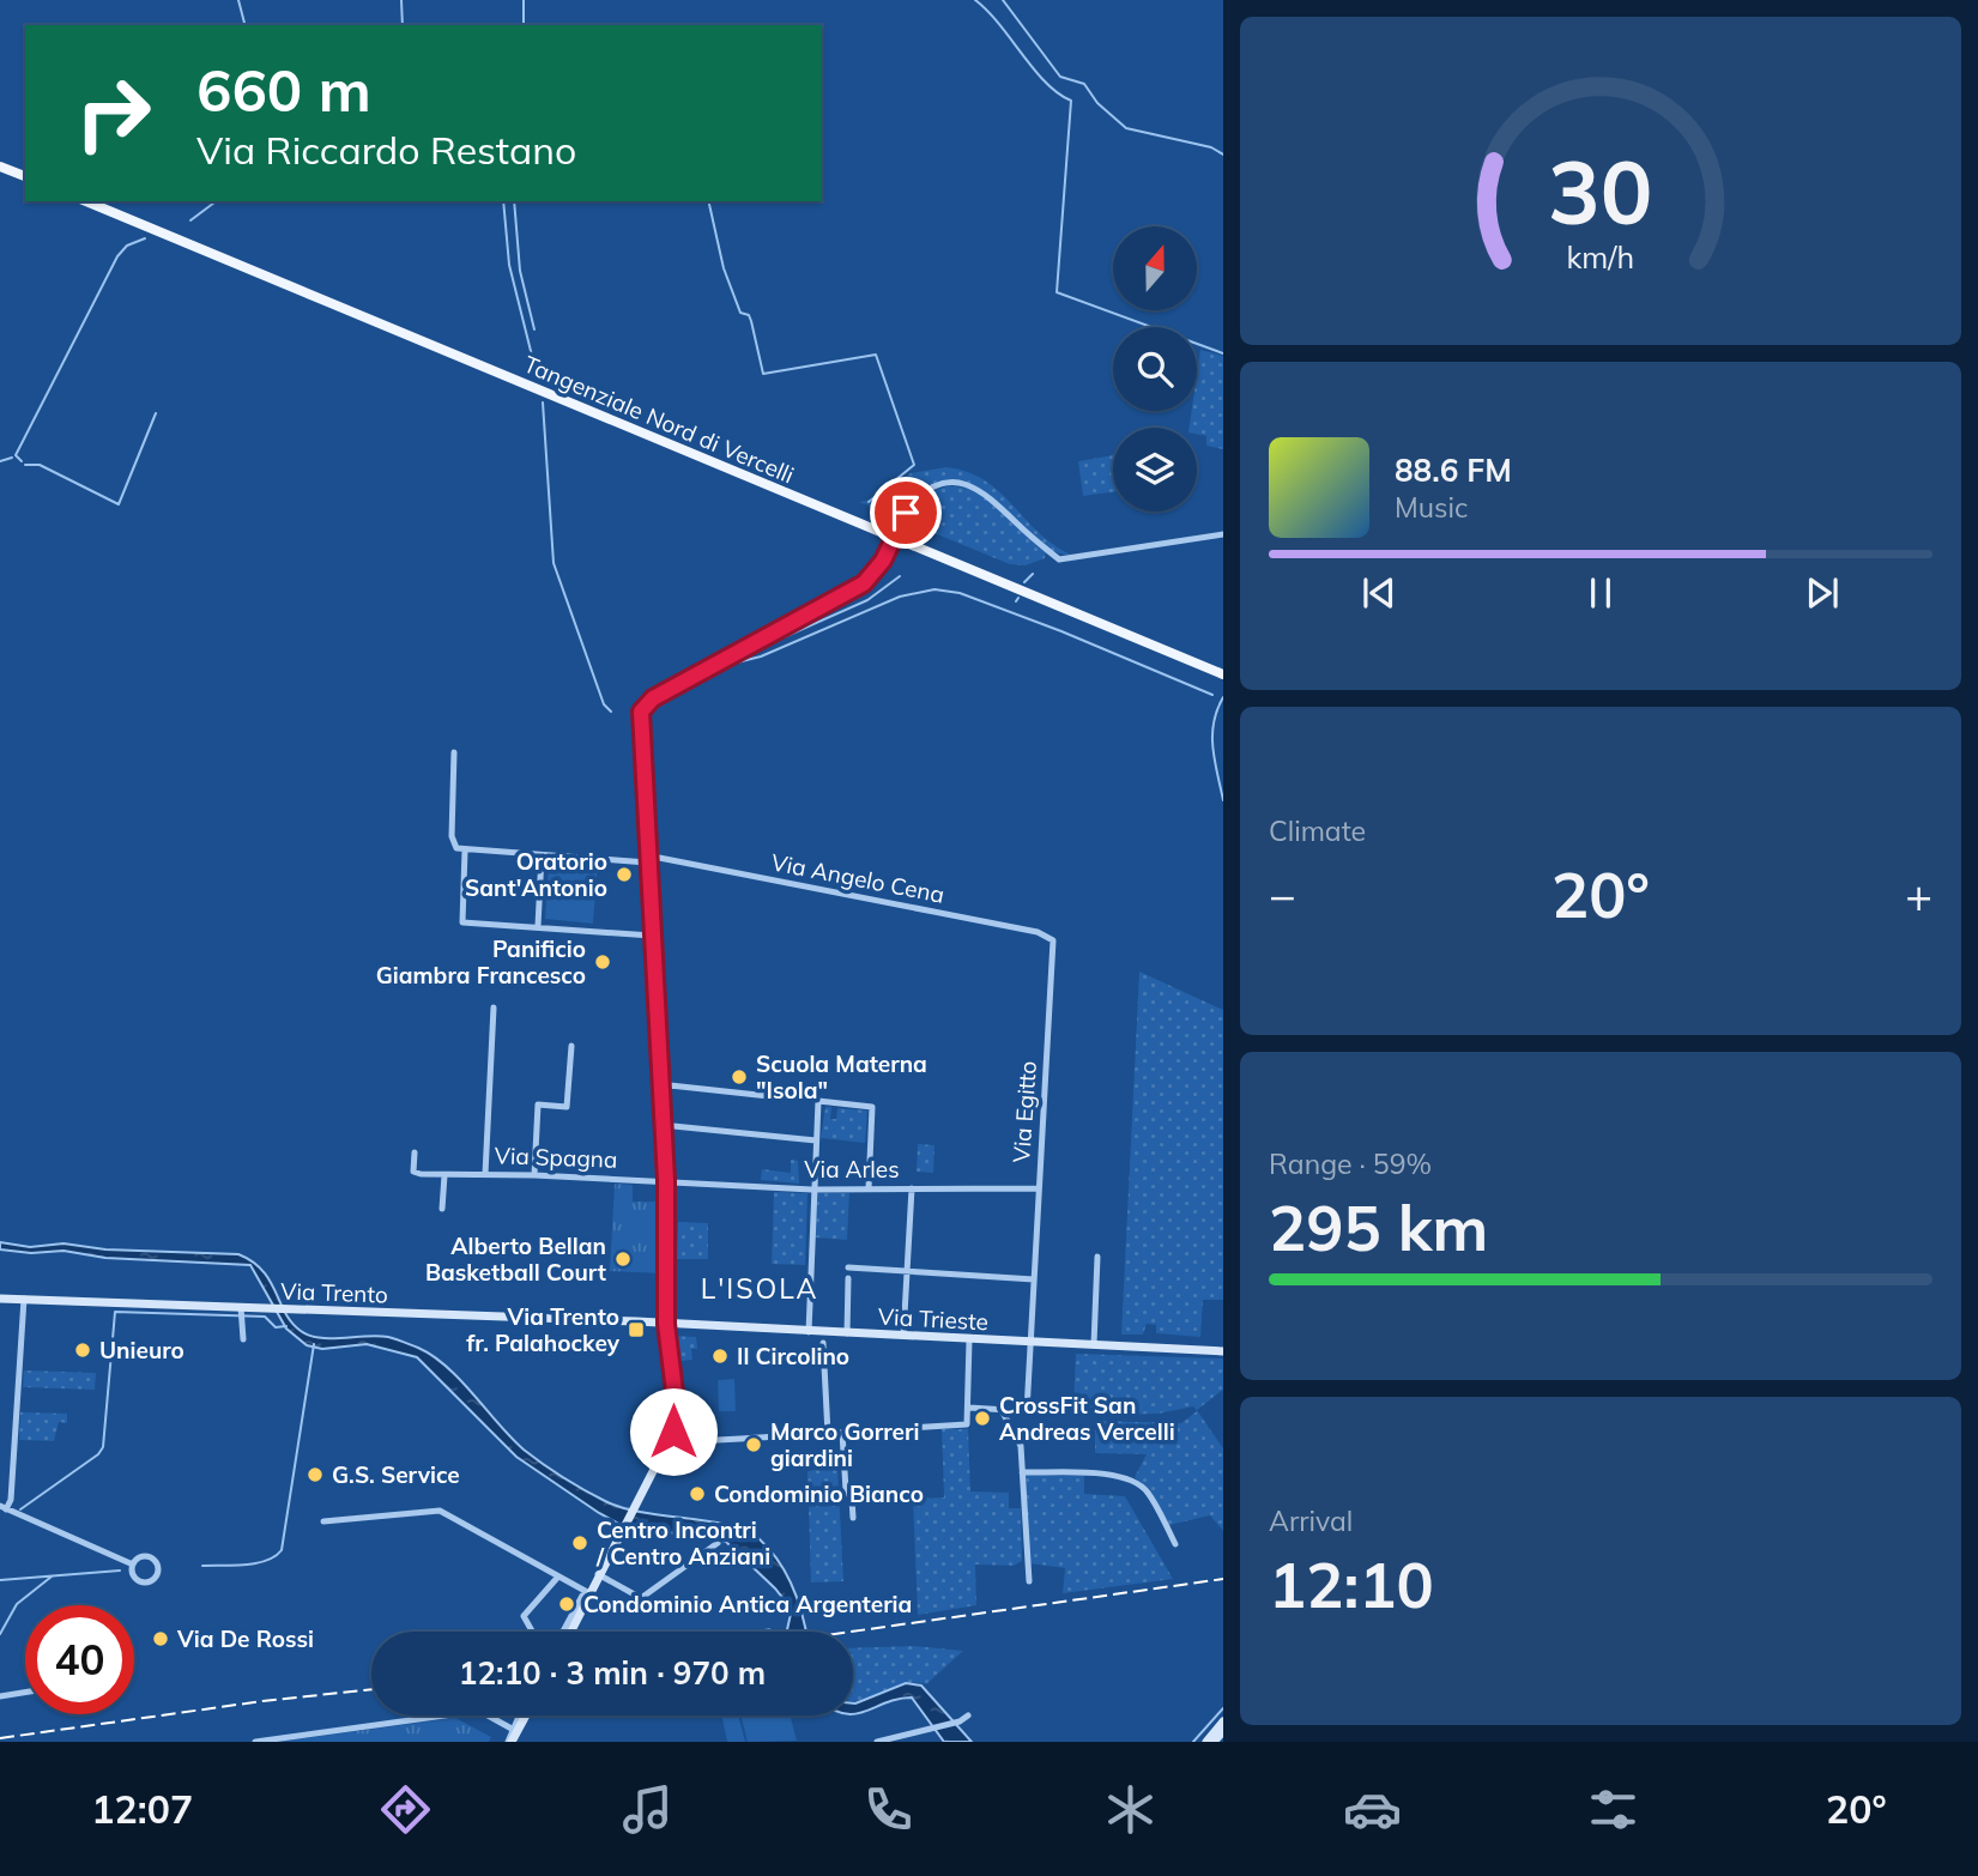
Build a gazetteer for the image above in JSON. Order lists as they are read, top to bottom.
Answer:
{
  "streets": {
    "main road": ["Tangenziale Nord di Vercelli"],
    "street": [
      "Via Angelo Cena",
      "Via Egitto",
      "Via Spagna",
      "Via Arles",
      "Via Trento",
      "Via Trieste"
    ]
  },
  "crossings": [
    ["Via Angelo Cena", "Via Egitto"],
    ["Via Egitto", "Via Arles"],
    ["Via Egitto", "Via Trieste"],
    ["Via Spagna", "Via Arles"],
    ["Via Trento", "Via Trieste"]
  ],
  "districts": ["L'ISOLA"],
  "places": {
    "other": [
      "Oratorio Sant'Antonio",
      "Panificio Giambra Francesco",
      "Scuola Materna \"Isola\"",
      "Alberto Bellan Basketball Court",
      "Unieuro",
      "Il Circolino",
      "CrossFit San Andreas Vercelli",
      "Marco Gorreri giardini",
      "G.S. Service",
      "Condominio Bianco",
      "Centro Incontri / Centro Anziani",
      "Condominio Antica Argenteria",
      "Via De Rossi"
    ],
    "transit": ["Via Trento fr. Palahockey"]
  },
  "north": "top",
  "page": {
    "turn": ["660 m", "Via Riccardo Restano"],
    "song": ["88.6 FM", "Music"],
    "tile": [
      "Climate",
      ["Range · 59%", "295 km"],
      ["Arrival", "12:10"]
    ],
    "heat": ["−", "20°", "+"],
    "limit": "40",
    "trip": "12:10 · 3 min · 970 m",
    "tabs": ["12:07", "20°"],
    "gauge": ["30", "km/h"]
  }
}
